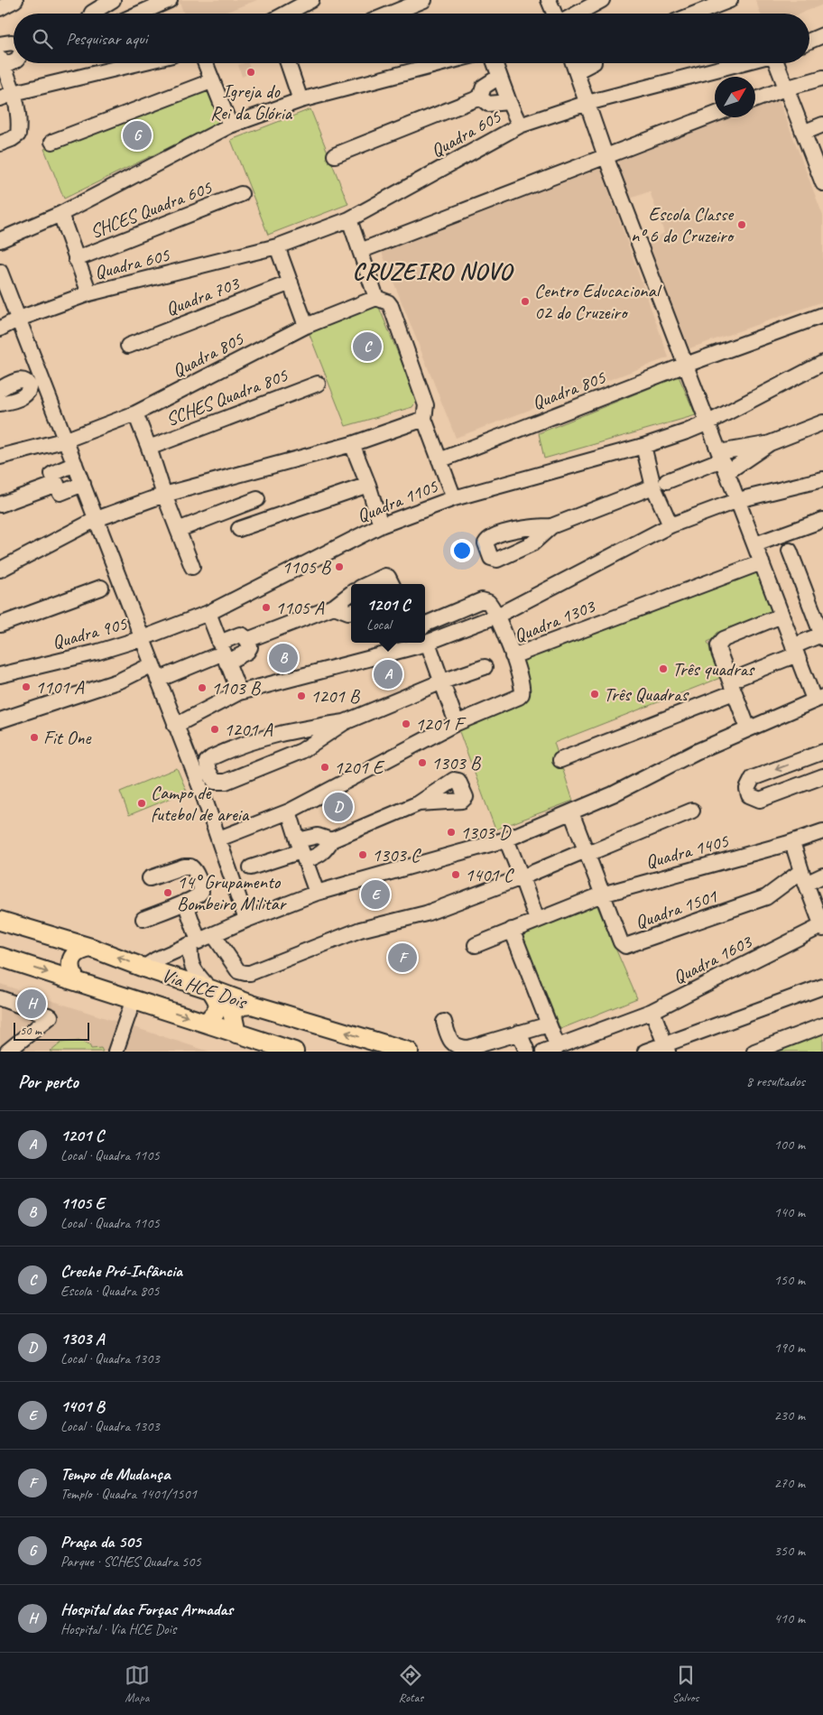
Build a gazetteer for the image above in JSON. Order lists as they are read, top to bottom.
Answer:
{
  "streets": {
    "main road": ["Via HCE Dois"],
    "street": [
      "Quadra 605",
      "SHCES Quadra 605",
      "Quadra 703",
      "Quadra 805",
      "SCHES Quadra 805",
      "Quadra 1105",
      "Quadra 1303",
      "Quadra 905",
      "Quadra 1405",
      "Quadra 1501",
      "Quadra 1603"
    ]
  },
  "crossings": [
    ["Quadra 605", "SHCES Quadra 605"],
    ["Quadra 1105", "Quadra 905"],
    ["Quadra 1405", "Quadra 1501"]
  ],
  "districts": ["CRUZEIRO NOVO"],
  "places": [
    "Igreja do Rei da Glória",
    "Escola Classe nº 6 do Cruzeiro",
    "Centro Educacional 02 do Cruzeiro",
    "1105 B",
    "1105 A",
    "Três quadras",
    "1101 A",
    "1103 B",
    "Três Quadras",
    "1201 B",
    "1201 F",
    "1201 A",
    "Fit One",
    "1303 B",
    "1201 E",
    "Campo de futebol de areia",
    "1303 D",
    "1303 C",
    "1401 C",
    "14° Grupamento Bombeiro Militar"
  ],
  "scale_bar": "50 m",
  "north": "top right",
  "page": {
    "search": "Pesquisar aqui",
    "pins": [
      "G",
      "C",
      "B",
      "A",
      "D",
      "E",
      "F",
      "H"
    ],
    "popup": ["1201 C", "Local"],
    "scale": "50 m",
    "heading": ["Por perto", "8 resultados"],
    "list": [
      {
        "mark": "A",
        "name": "1201 C",
        "note": "Local · Quadra 1105",
        "value": "100 m"
      },
      {
        "mark": "B",
        "name": "1105 E",
        "note": "Local · Quadra 1105",
        "value": "140 m"
      },
      {
        "mark": "C",
        "name": "Creche Pró-Infância",
        "note": "Escola · Quadra 805",
        "value": "150 m"
      },
      {
        "mark": "D",
        "name": "1303 A",
        "note": "Local · Quadra 1303",
        "value": "190 m"
      },
      {
        "mark": "E",
        "name": "1401 B",
        "note": "Local · Quadra 1303",
        "value": "230 m"
      },
      {
        "mark": "F",
        "name": "Tempo de Mudança",
        "note": "Templo · Quadra 1401/1501",
        "value": "270 m"
      },
      {
        "mark": "G",
        "name": "Praça da 505",
        "note": "Parque · SCHES Quadra 505",
        "value": "350 m"
      },
      {
        "mark": "H",
        "name": "Hospital das Forças Armadas",
        "note": "Hospital · Via HCE Dois",
        "value": "410 m"
      }
    ],
    "nav": ["Mapa", "Rotas", "Salvos"]
  }
}
